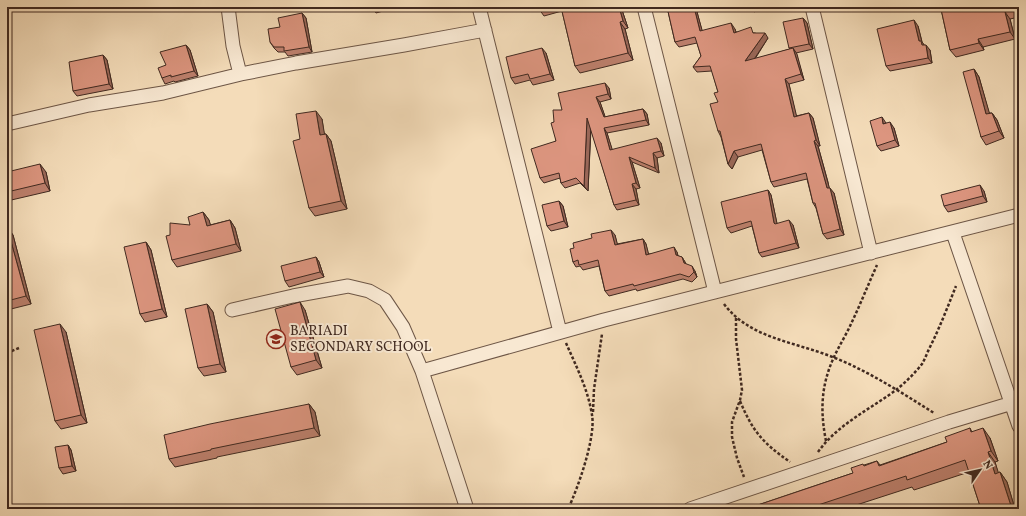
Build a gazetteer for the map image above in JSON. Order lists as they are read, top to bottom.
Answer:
{
  "places": {
    "school or university": ["BARIADI SECONDARY SCHOOL"]
  },
  "north": "top right"
}
